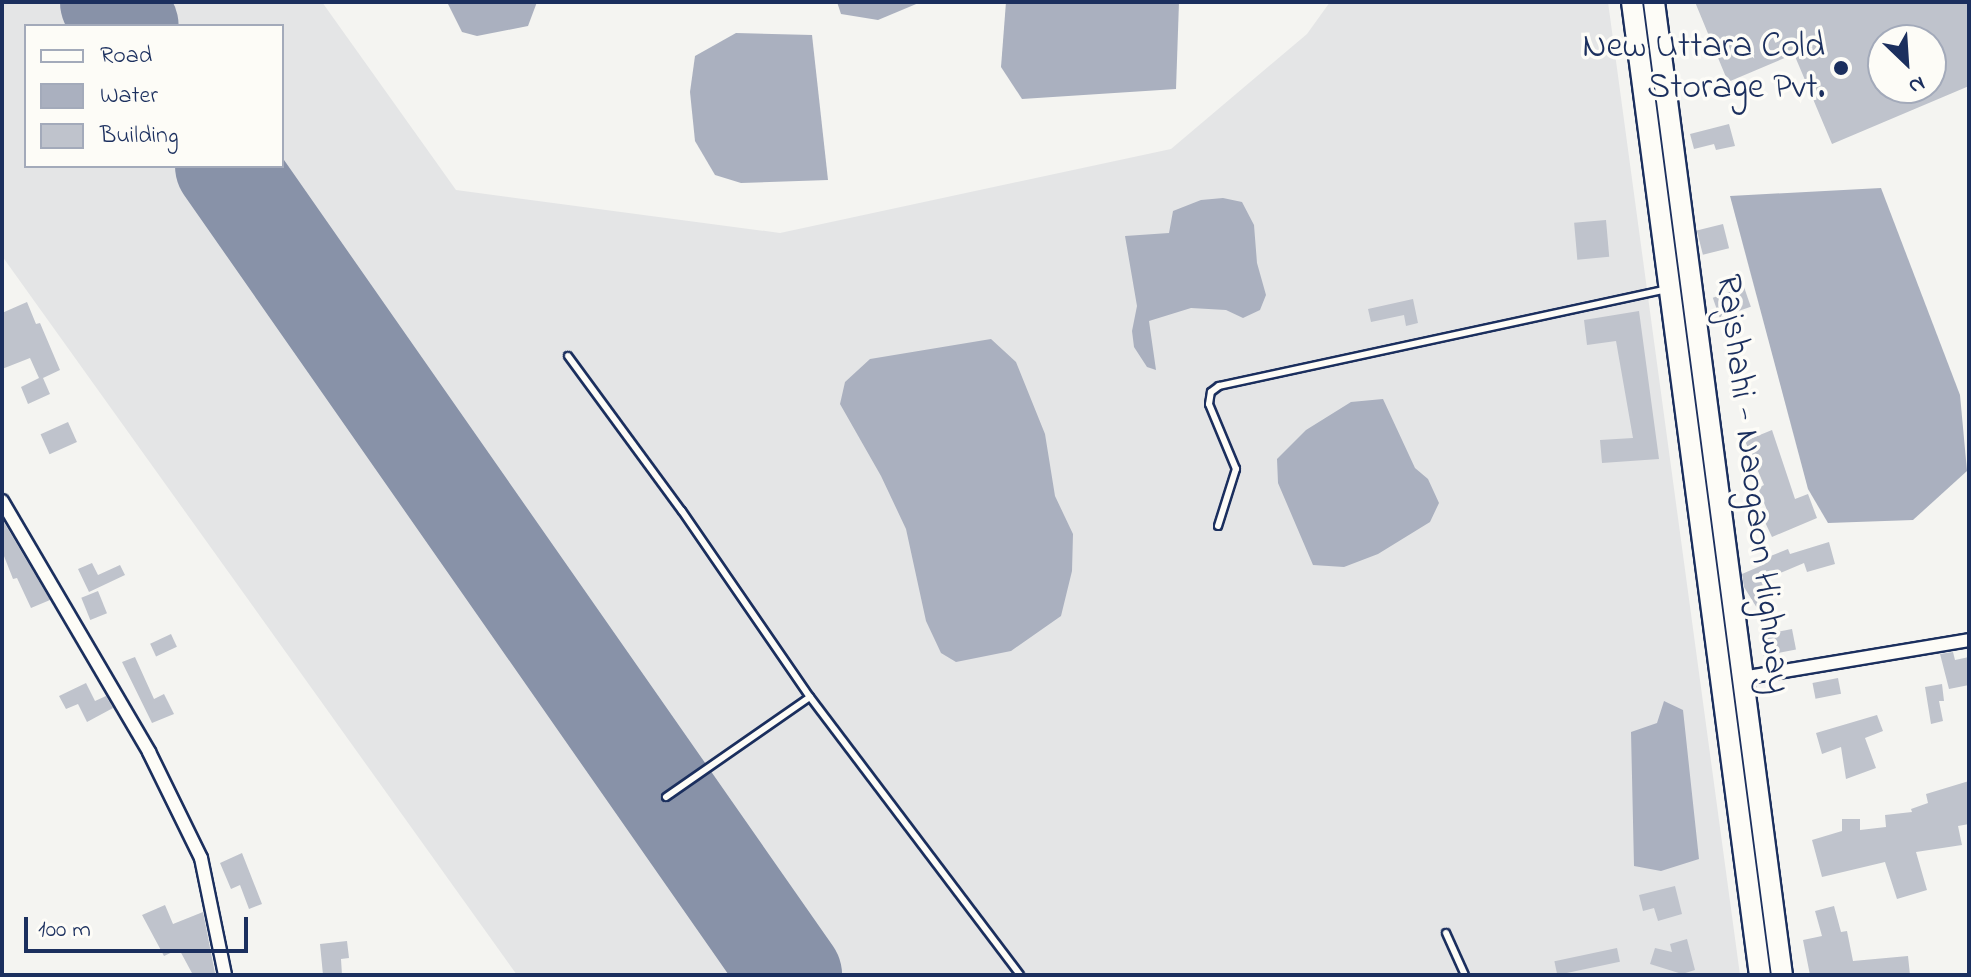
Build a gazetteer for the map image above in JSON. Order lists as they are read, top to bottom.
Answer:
{
  "streets": {
    "main road": ["Rajshahi - Naogaon Highway"]
  },
  "places": ["New Uttara Cold Storage Pvt."],
  "legend": ["Road", "Water", "Building"],
  "scale_bar": "100 m",
  "north": "bottom right"
}
